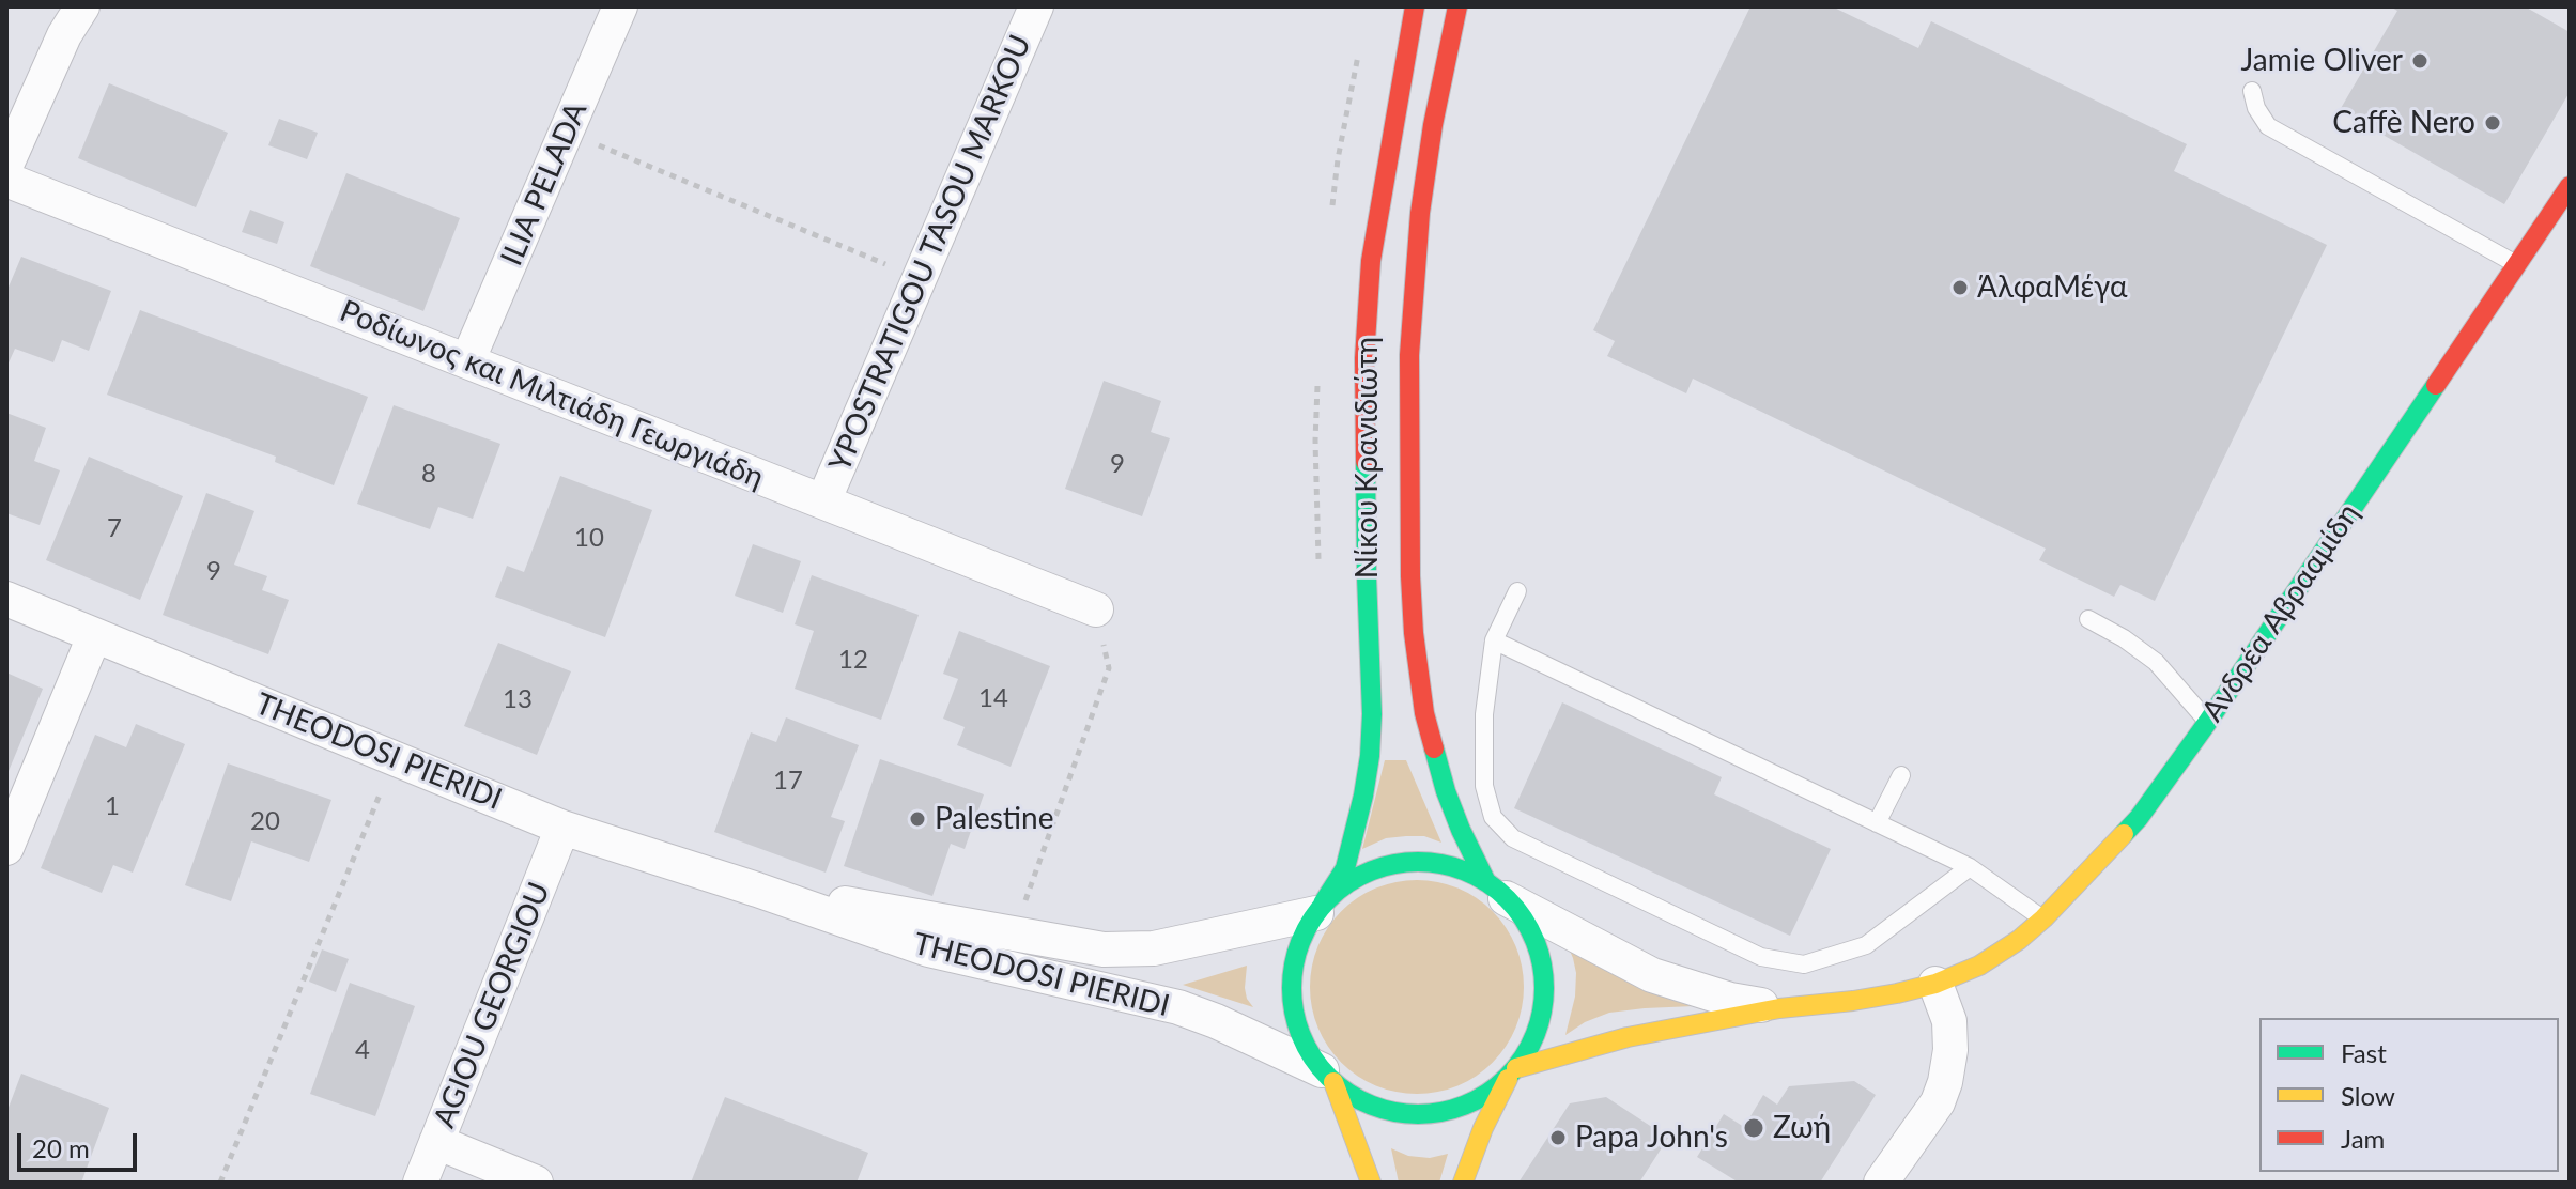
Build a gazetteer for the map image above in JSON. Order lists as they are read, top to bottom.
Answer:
{
  "streets": {
    "main road": ["Νίκου Κρανιδιώτη", "Ανδρέα Αβρααμίδη"],
    "street": [
      "ILIA PELADA",
      "YPOSTRATIGOU TASOU MARKOU",
      "Ροδίωνος και Μιλτιάδη Γεωργιάδη",
      "THEODOSI PIERIDI",
      "AGIOU GEORGIOU"
    ]
  },
  "crossings": [
    ["ILIA PELADA", "Ροδίωνος και Μιλτιάδη Γεωργιάδη"],
    ["YPOSTRATIGOU TASOU MARKOU", "Ροδίωνος και Μιλτιάδη Γεωργιάδη"],
    ["Νίκου Κρανιδιώτη", "Ανδρέα Αβρααμίδη"],
    ["Νίκου Κρανιδιώτη", "THEODOSI PIERIDI"],
    ["Ανδρέα Αβρααμίδη", "THEODOSI PIERIDI"],
    ["THEODOSI PIERIDI", "AGIOU GEORGIOU"]
  ],
  "places": [
    "Jamie Oliver",
    "Caffè Nero",
    "ΆλφαΜέγα",
    "Palestine",
    "Ζωή",
    "Papa John's"
  ],
  "house_numbers": [
    "9",
    "8",
    "7",
    "10",
    "9",
    "12",
    "14",
    "13",
    "17",
    "1",
    "20",
    "4"
  ],
  "legend": ["Fast", "Slow", "Jam"],
  "scale_bar": "20 m"
}
